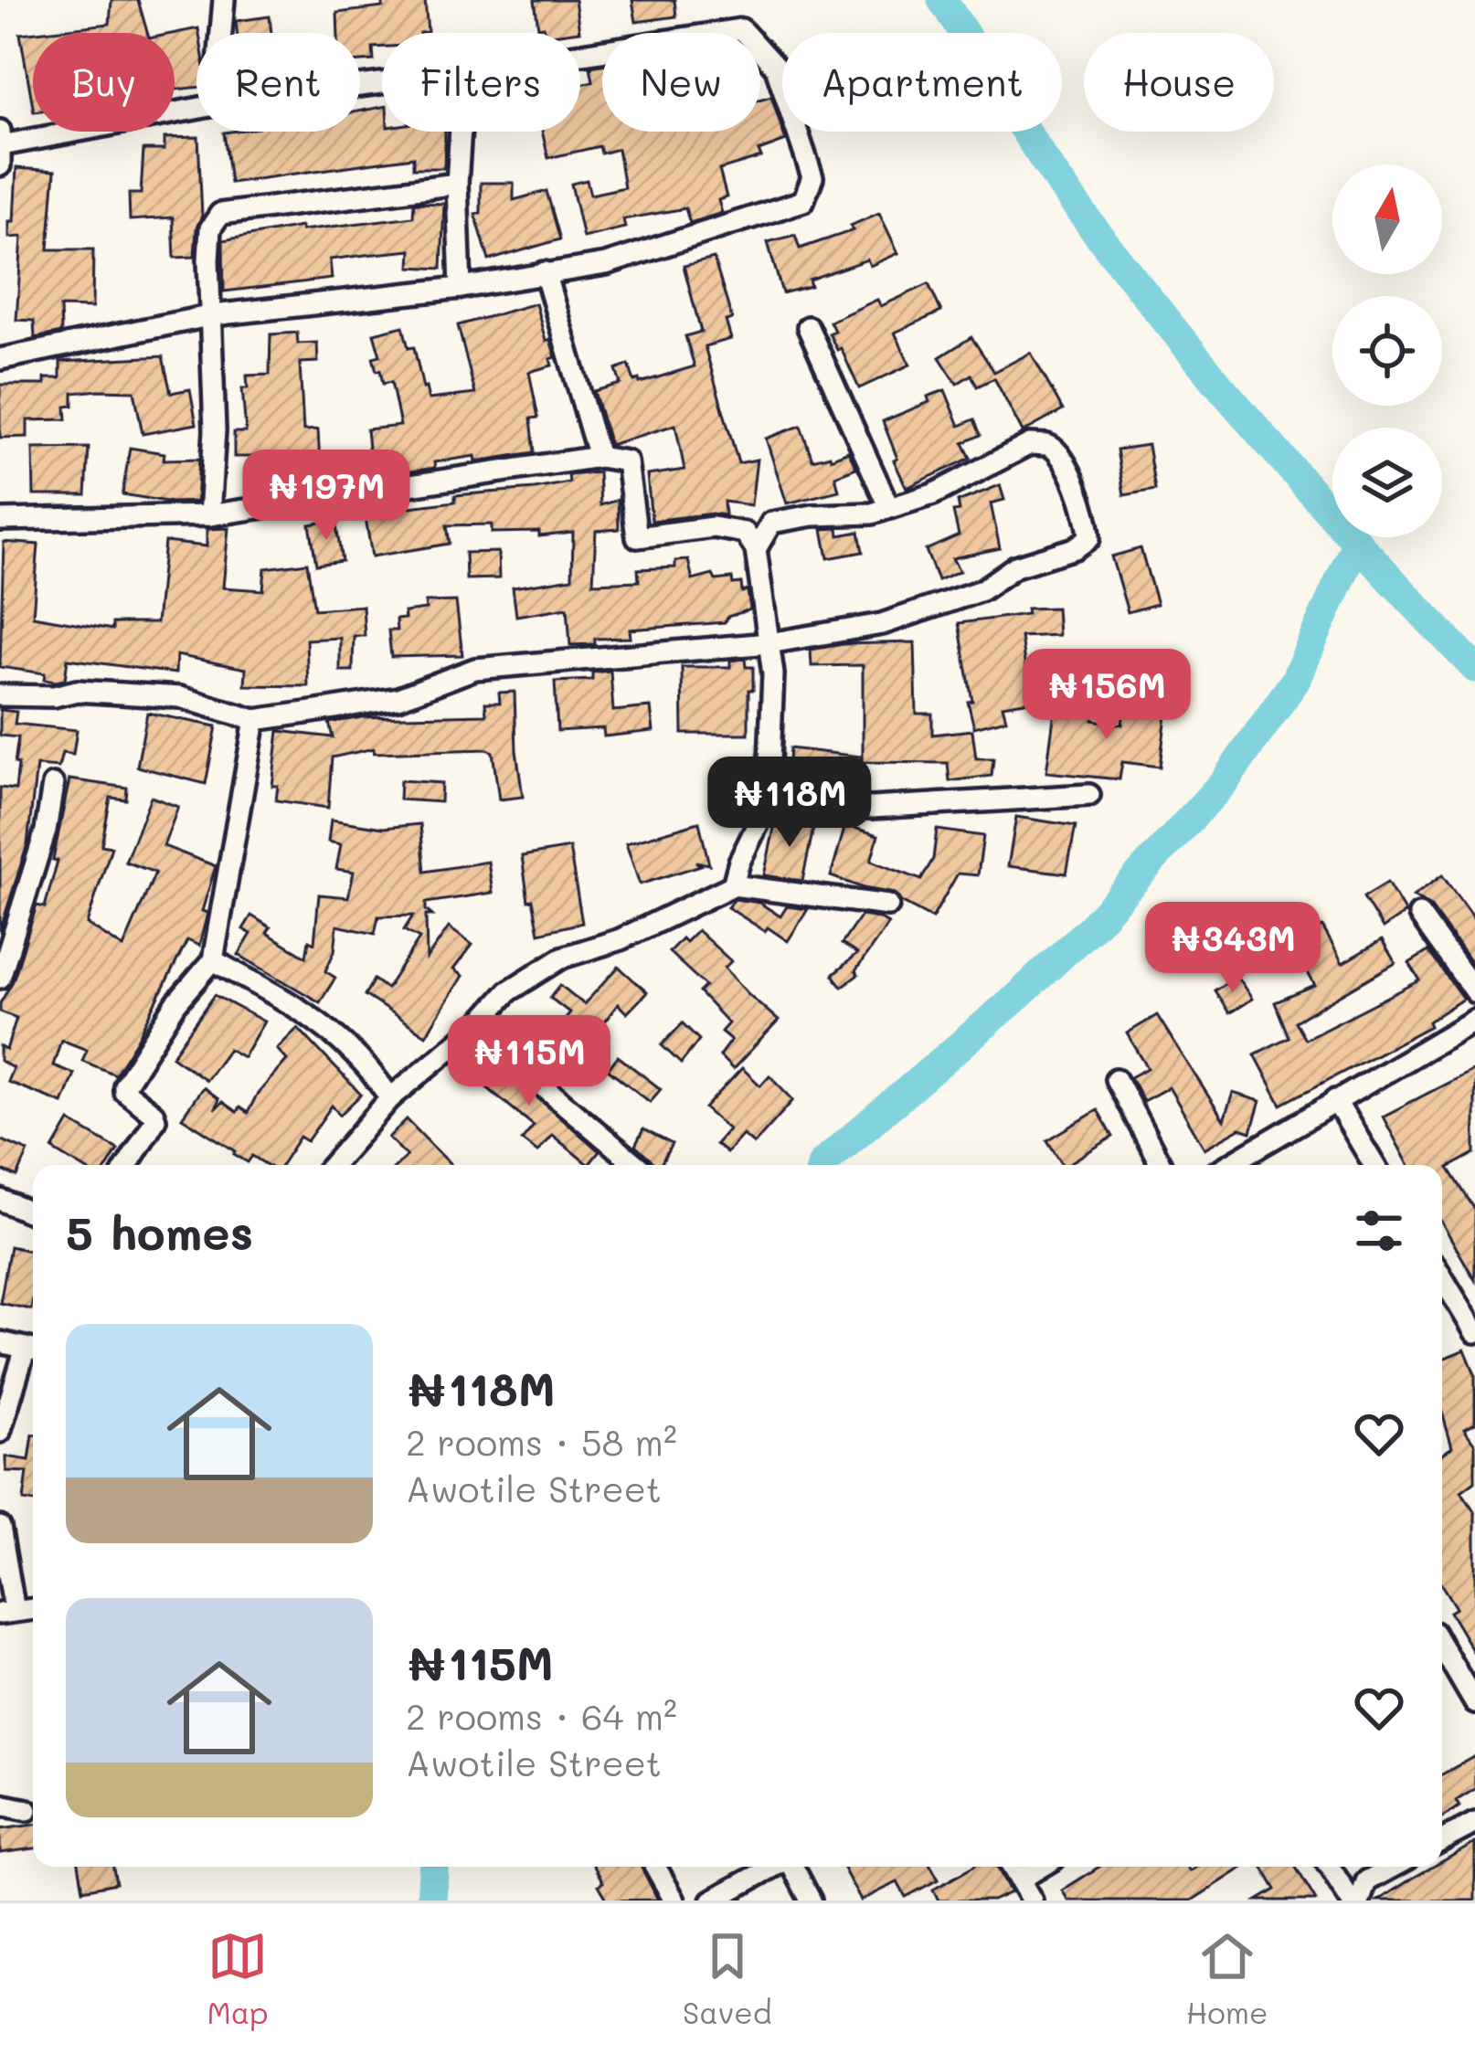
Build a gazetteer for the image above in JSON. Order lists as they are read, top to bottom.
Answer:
{
  "north": "top",
  "page": {
    "chip": [
      "Buy",
      "Rent",
      "Filters",
      "New",
      "Apartment",
      "House"
    ],
    "price": [
      "₦197M",
      "₦156M",
      "₦118M",
      "₦343M",
      "₦115M"
    ],
    "heading": "5 homes",
    "list": [
      {
        "name": "₦118M",
        "note": "2 rooms · 58 m² · Awotile Street"
      },
      {
        "name": "₦115M",
        "note": "2 rooms · 64 m² · Awotile Street"
      }
    ],
    "tabs": ["Map", "Saved", "Home"]
  }
}
